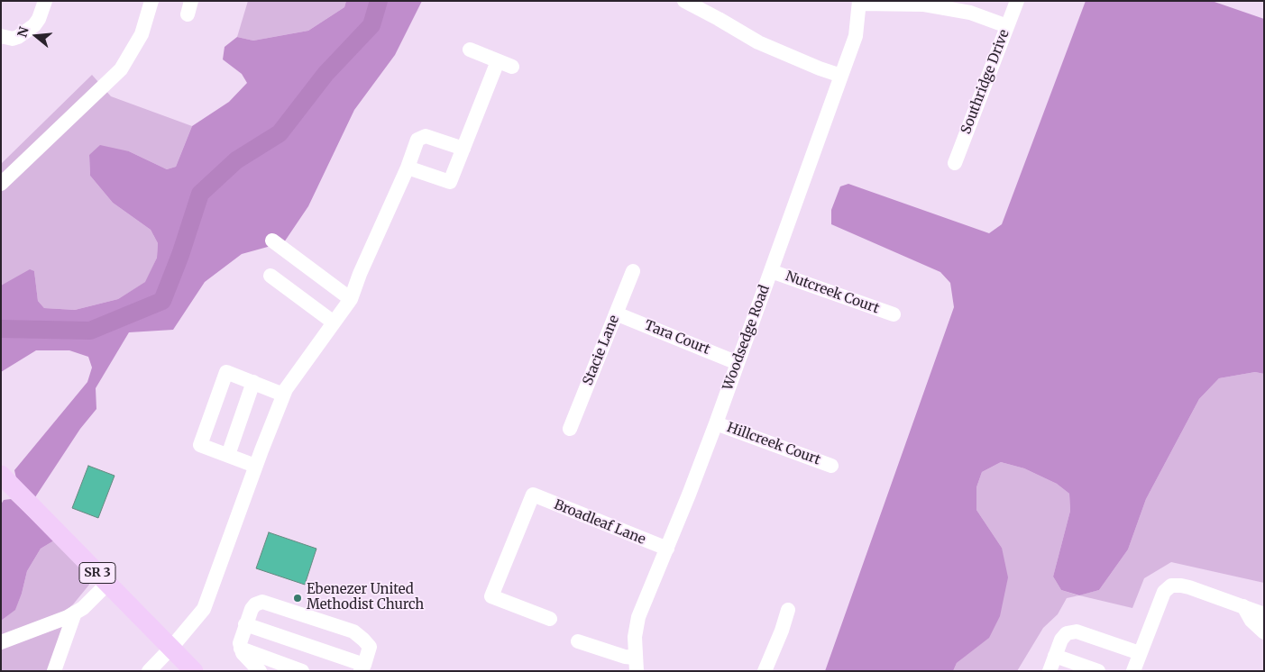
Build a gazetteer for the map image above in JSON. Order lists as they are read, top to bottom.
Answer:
{
  "streets": {
    "main road": ["SR 3"],
    "street": [
      "Southridge Drive",
      "Nutcreek Court",
      "Tara Court",
      "Woodsedge Road",
      "Stacie Lane",
      "Hillcreek Court",
      "Broadleaf Lane"
    ]
  },
  "crossings": [
    ["Nutcreek Court", "Woodsedge Road"],
    ["Tara Court", "Woodsedge Road"],
    ["Tara Court", "Stacie Lane"],
    ["Woodsedge Road", "Hillcreek Court"],
    ["Woodsedge Road", "Broadleaf Lane"]
  ],
  "places": ["Ebenezer United Methodist Church"],
  "north": "left"
}
